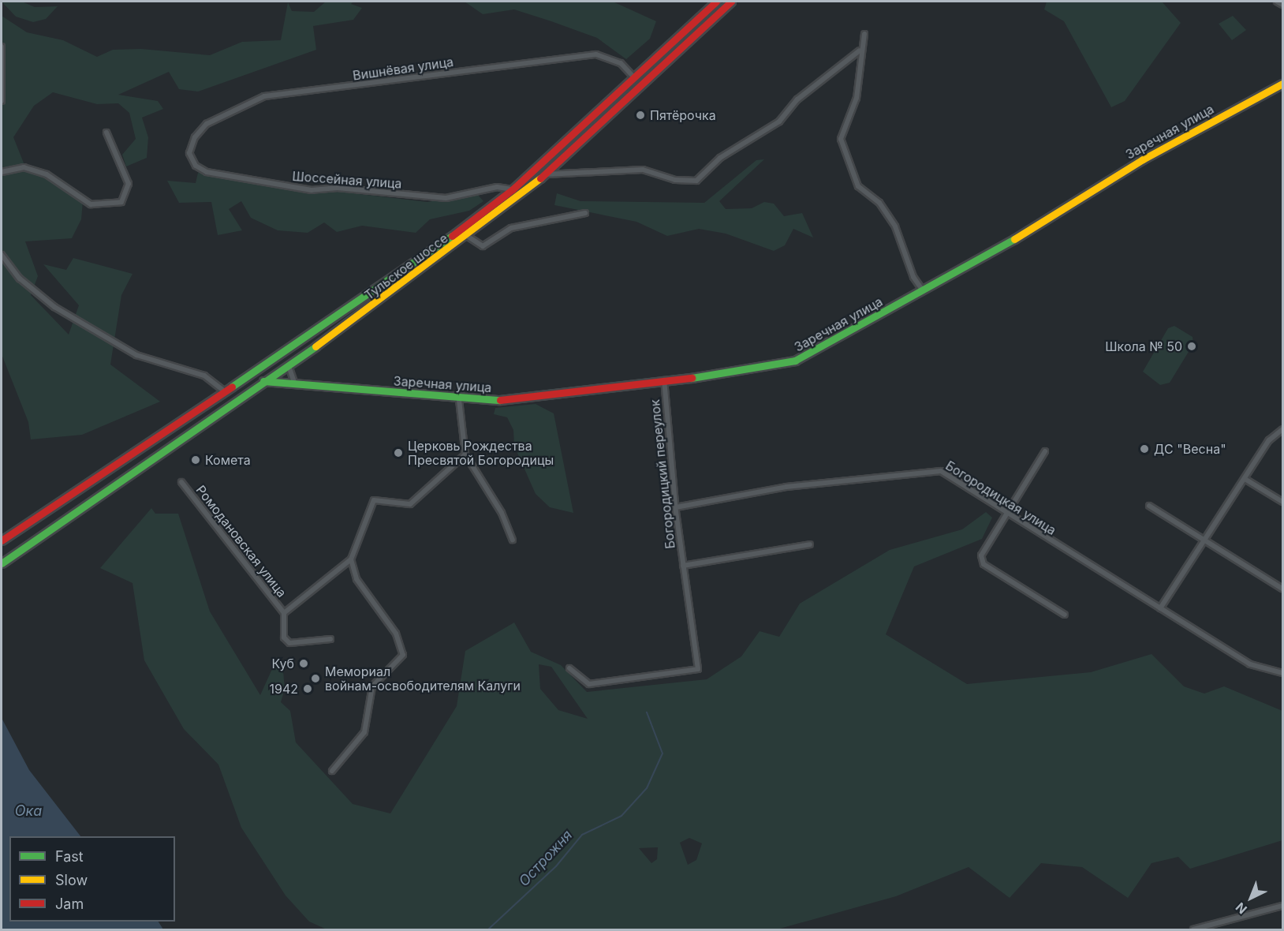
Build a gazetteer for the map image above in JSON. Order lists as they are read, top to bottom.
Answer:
{
  "streets": {
    "main road": ["Заречная улица", "Тульское шоссе"],
    "street": [
      "Вишнёвая улица",
      "Шоссейная улица",
      "Богородицкий переулок",
      "Богородицкая улица",
      "Ромодановская улица"
    ]
  },
  "crossings": [
    ["Вишнёвая улица", "Шоссейная улица"],
    ["Вишнёвая улица", "Тульское шоссе"],
    ["Заречная улица", "Тульское шоссе"],
    ["Заречная улица", "Богородицкий переулок"],
    ["Шоссейная улица", "Тульское шоссе"],
    ["Богородицкий переулок", "Богородицкая улица"]
  ],
  "water": ["Ока", "Острожня"],
  "places": [
    "Пятёрочка",
    "Школа № 50",
    "ДС \"Весна\"",
    "Церковь Рождества Пресвятой Богородицы",
    "Комета",
    "Куб",
    "Мемориал войнам-освободителям Калуги",
    "1942"
  ],
  "legend": ["Fast", "Slow", "Jam"],
  "north": "bottom left"
}
